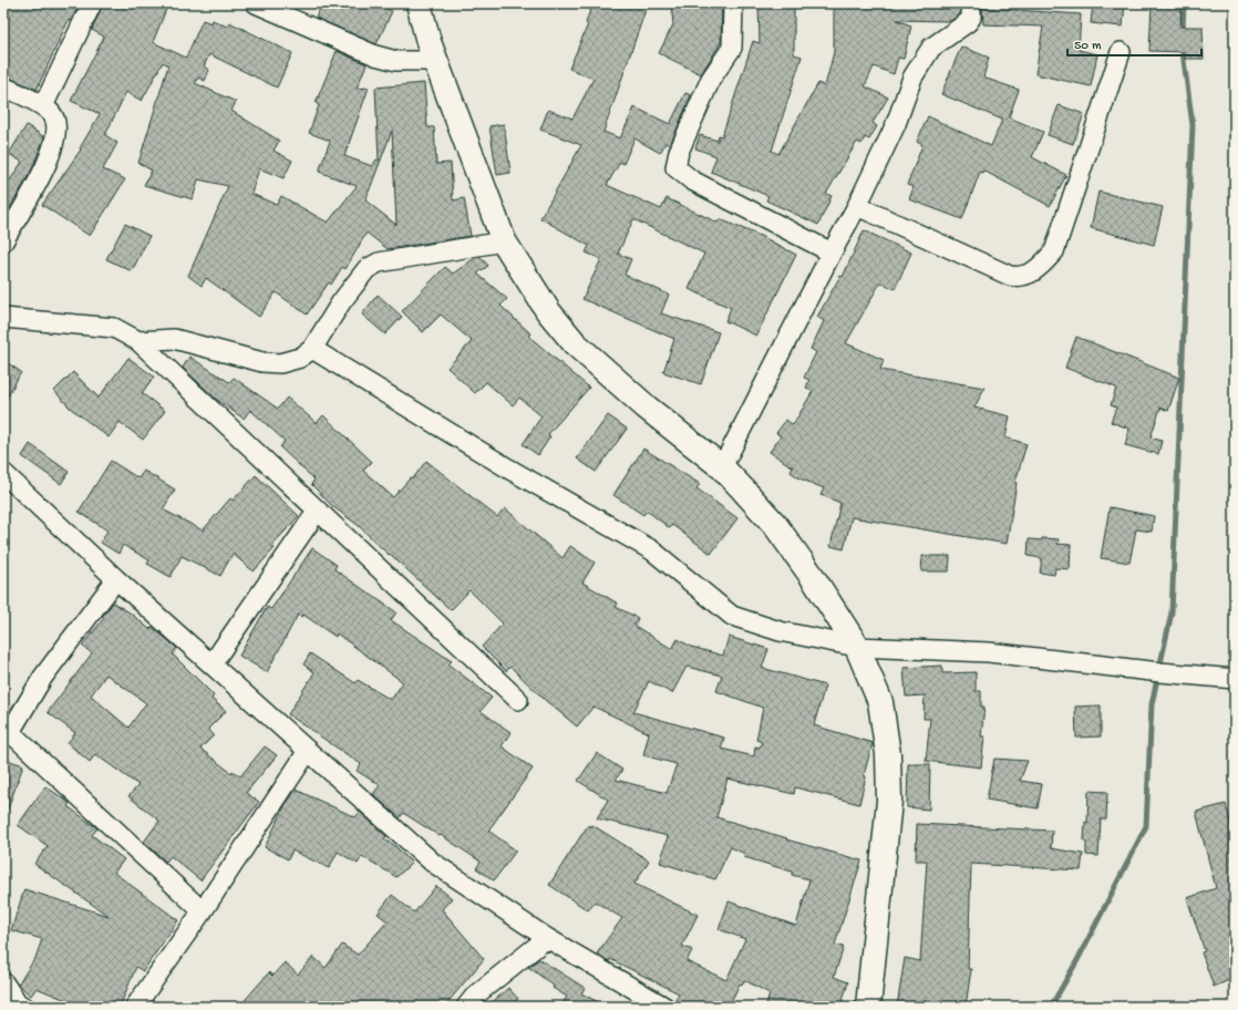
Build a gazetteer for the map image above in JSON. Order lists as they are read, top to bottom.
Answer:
{
  "scale_bar": "50 m"
}
